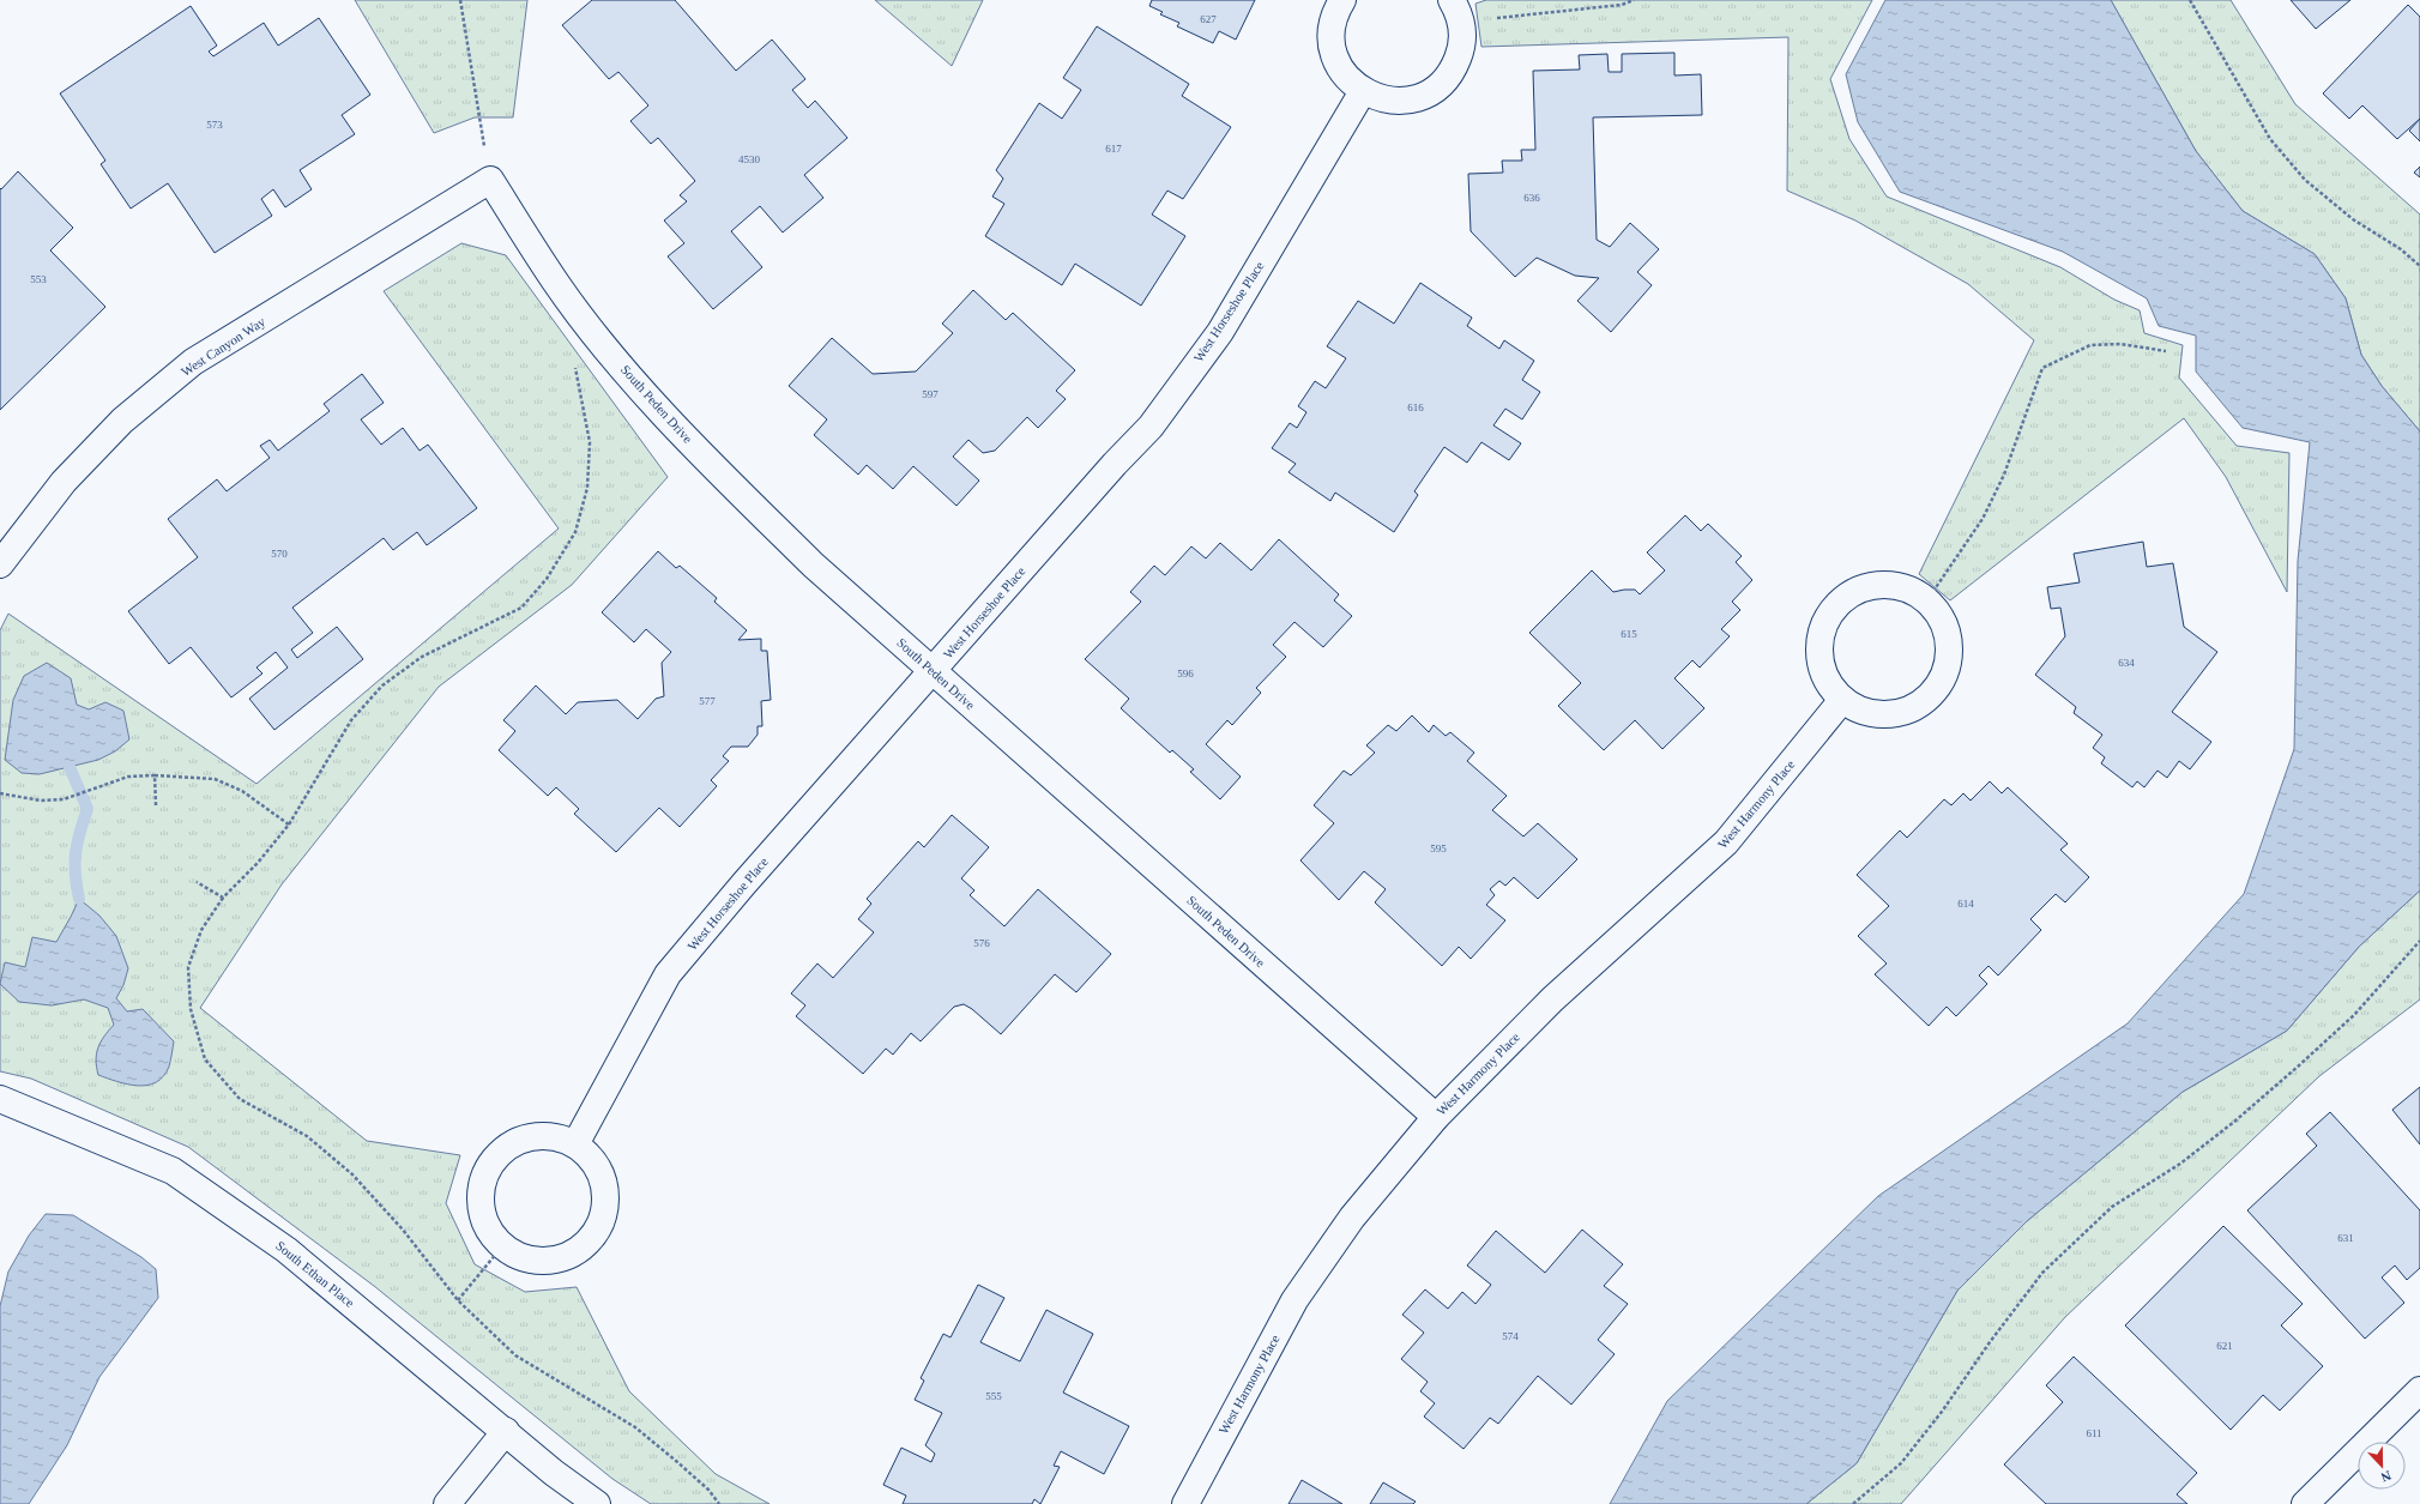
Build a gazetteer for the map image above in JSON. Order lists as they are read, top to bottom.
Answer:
{
  "streets": {
    "street": [
      "West Horseshoe Place",
      "West Canyon Way",
      "South Peden Drive",
      "West Harmony Place",
      "South Ethan Place"
    ]
  },
  "crossings": [
    ["West Horseshoe Place", "South Peden Drive"],
    ["West Canyon Way", "South Peden Drive"],
    ["South Peden Drive", "West Harmony Place"]
  ],
  "house_numbers": [
    "627",
    "573",
    "617",
    "4530",
    "636",
    "553",
    "597",
    "616",
    "570",
    "615",
    "634",
    "596",
    "577",
    "595",
    "614",
    "576",
    "631",
    "574",
    "621",
    "555",
    "611"
  ],
  "north": "bottom"
}
